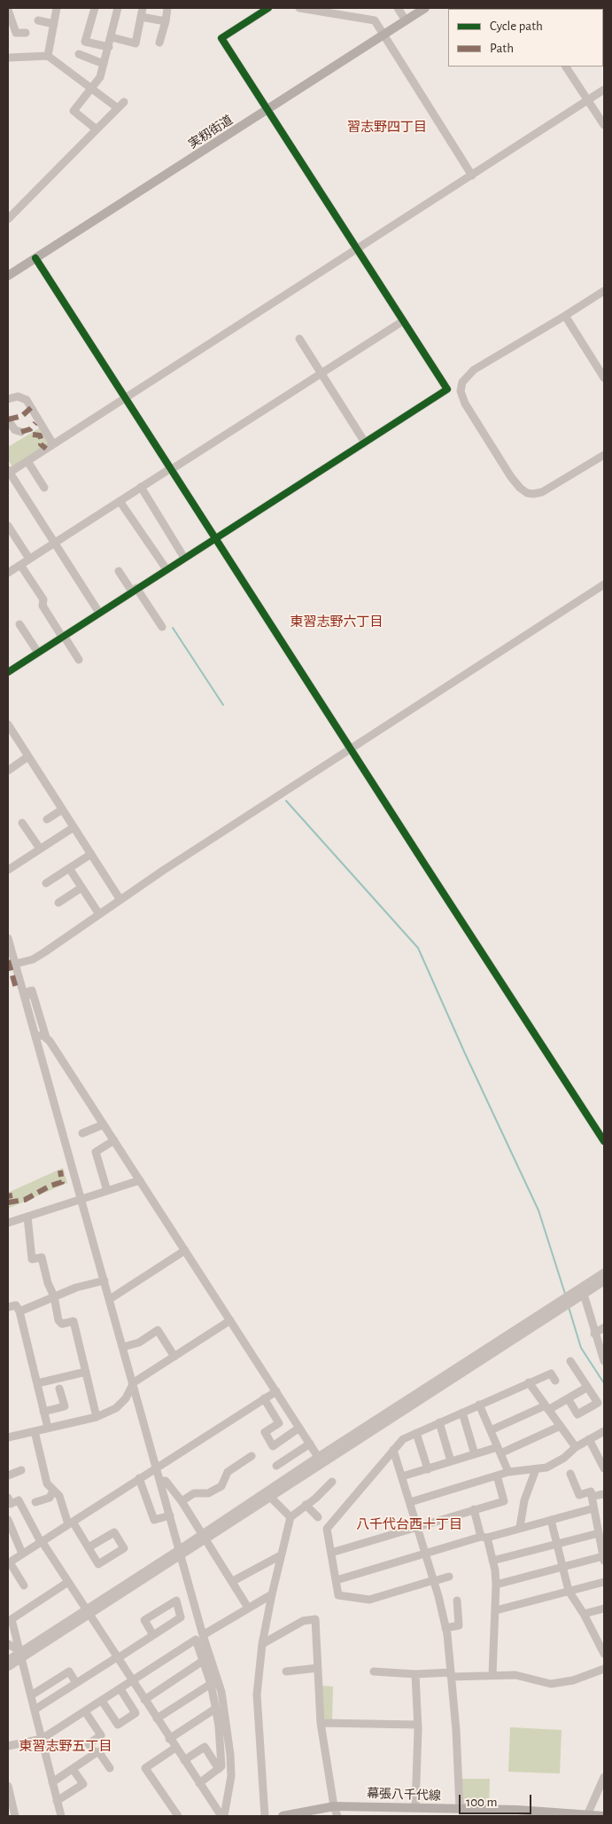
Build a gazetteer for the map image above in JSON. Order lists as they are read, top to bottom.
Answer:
{
  "streets": {
    "main road": ["実籾街道", "幕張八千代線"]
  },
  "districts": [
    "習志野四丁目",
    "東習志野六丁目",
    "八千代台西十丁目",
    "東習志野五丁目"
  ],
  "legend": ["Cycle path", "Path"],
  "scale_bar": "100 m"
}
